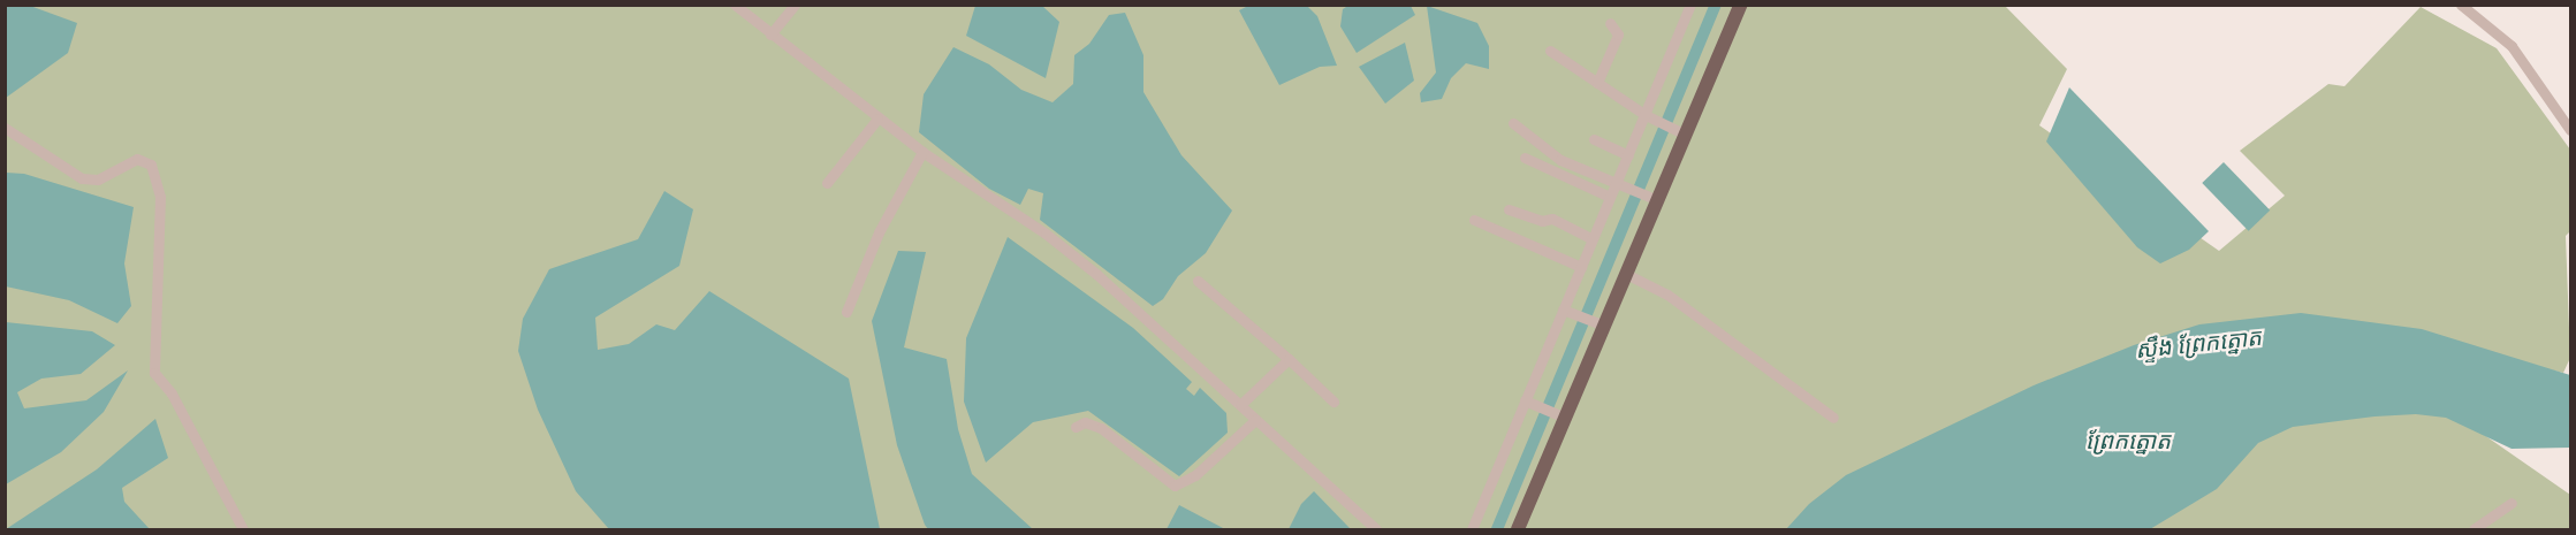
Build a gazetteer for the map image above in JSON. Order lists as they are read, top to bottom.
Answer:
{
  "water": ["ស្ទឹង ព្រែកត្នោត", "ព្រែកត្នោត"]
}
